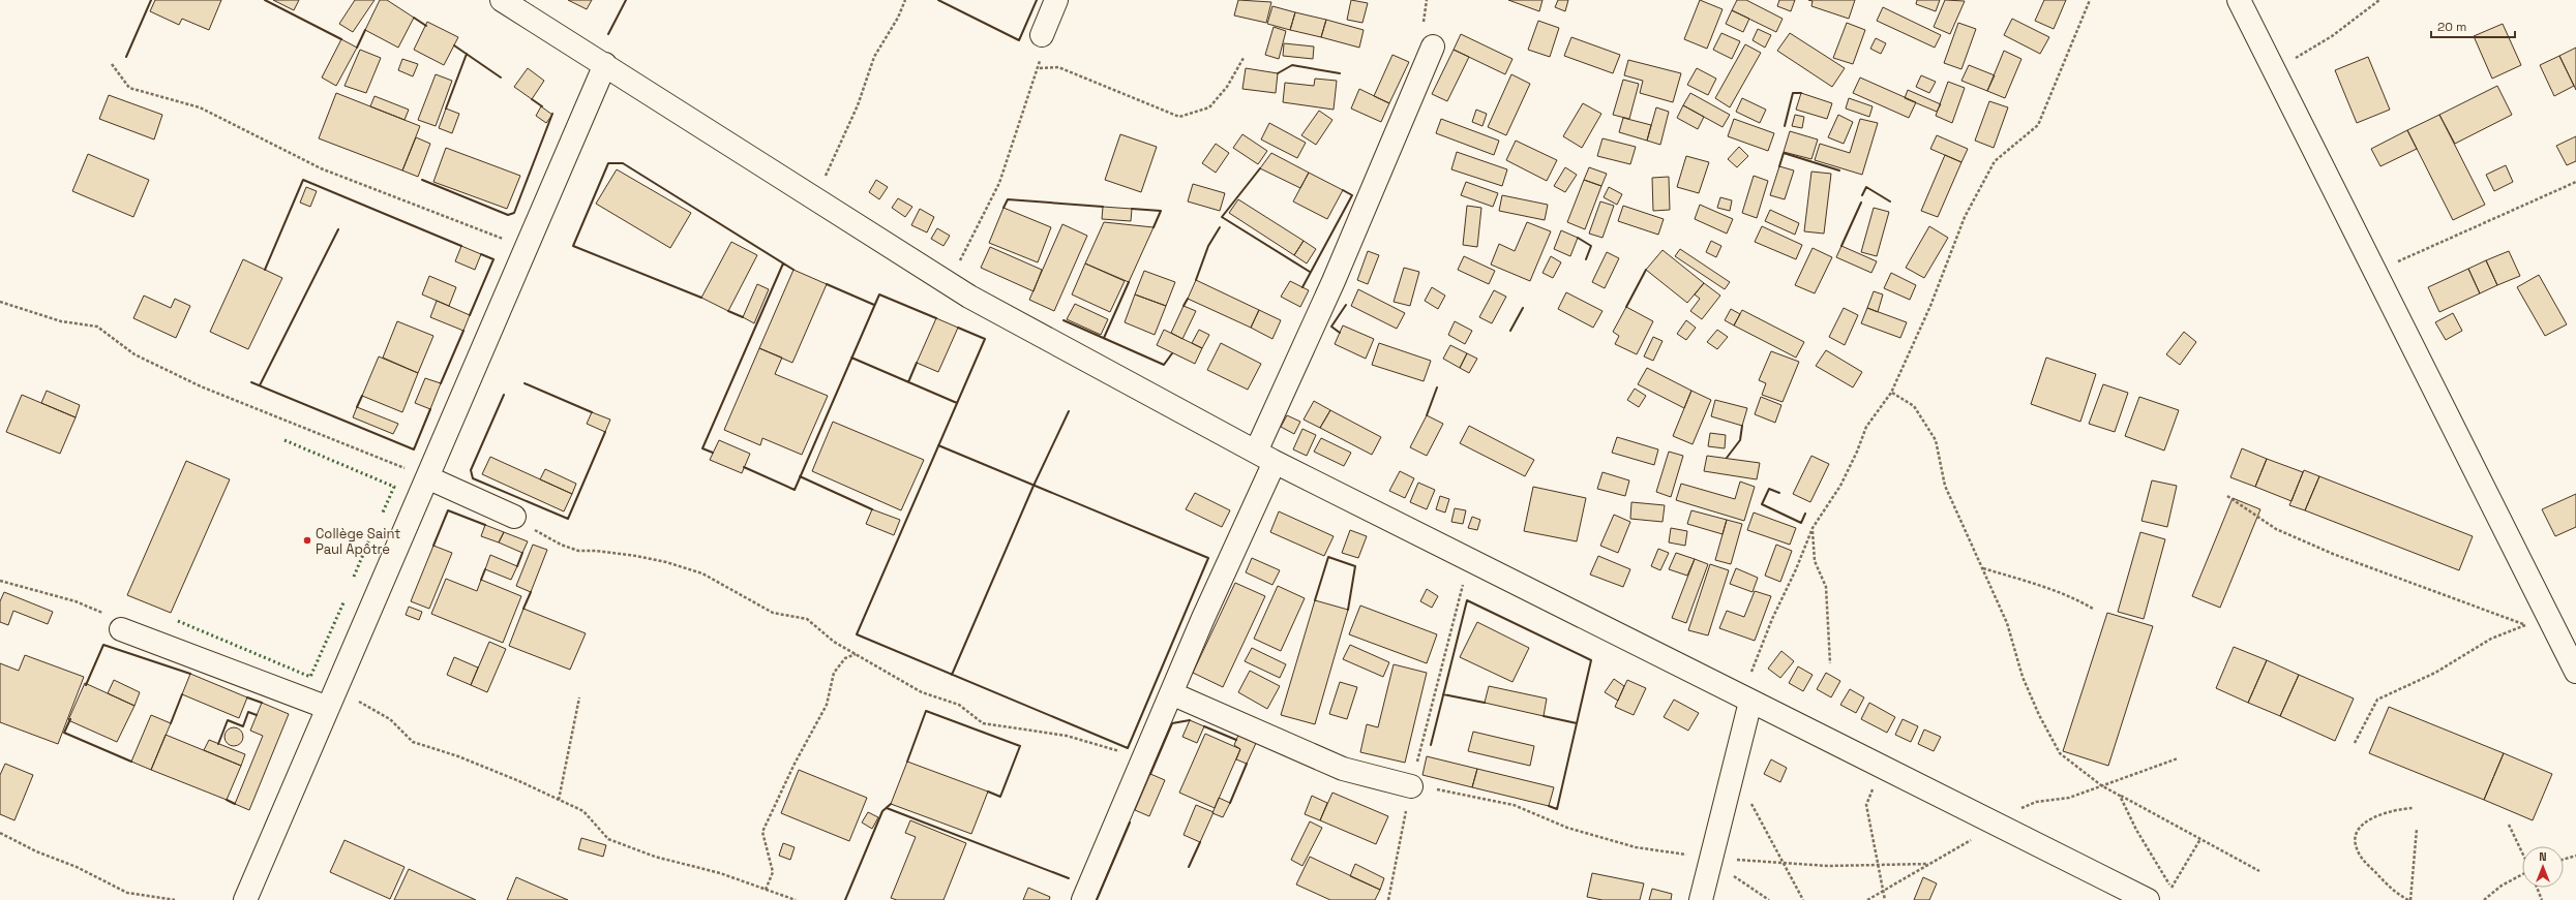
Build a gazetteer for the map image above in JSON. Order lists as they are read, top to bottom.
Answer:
{
  "places": ["Collège Saint Paul Apôtre"],
  "scale_bar": "20 m",
  "north": "top"
}
